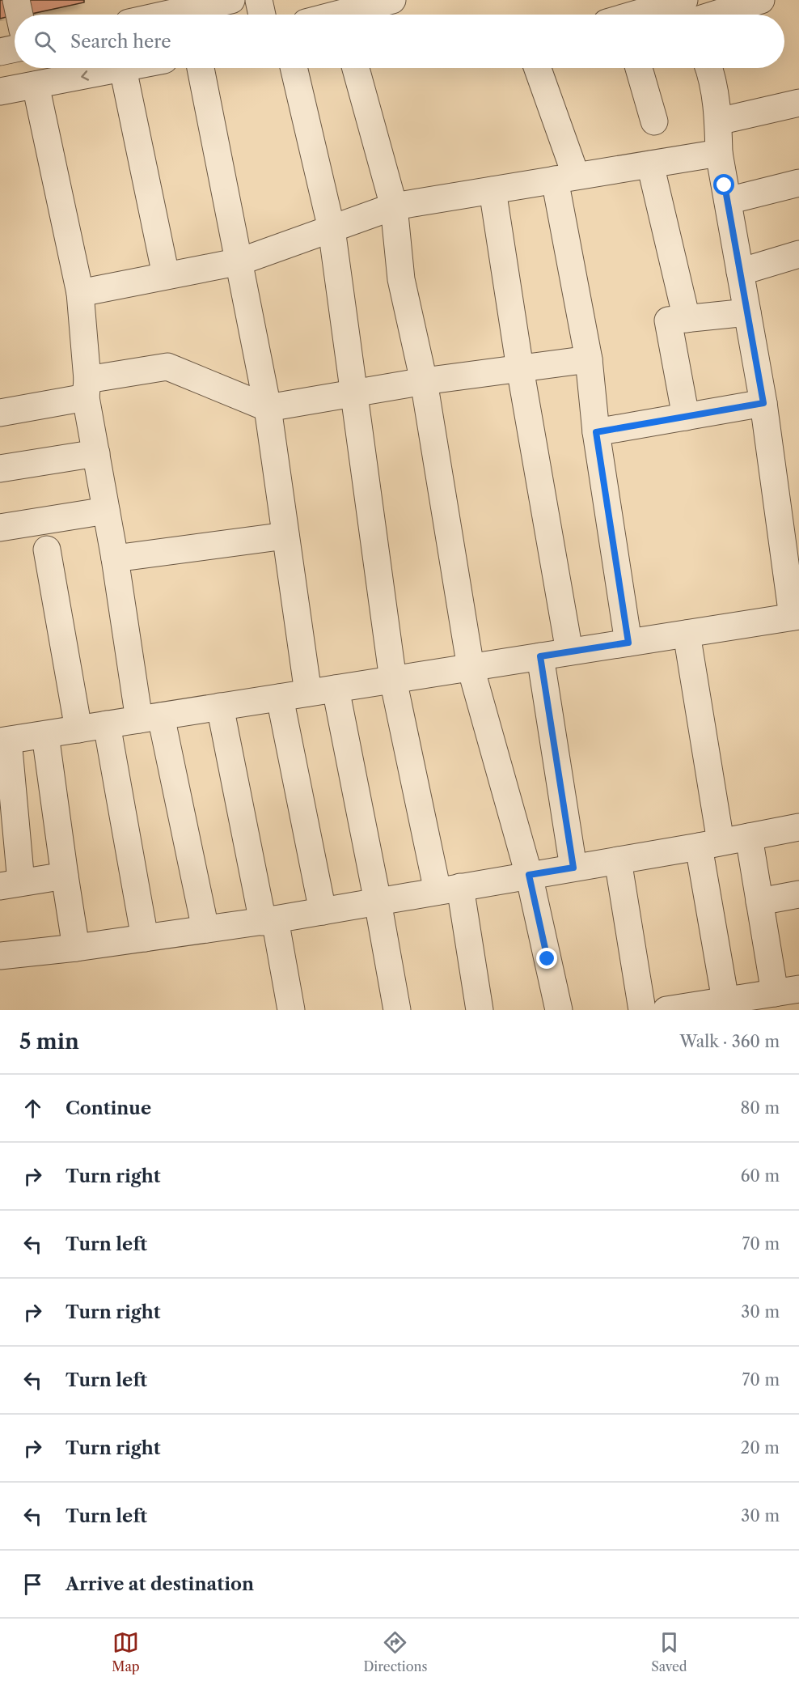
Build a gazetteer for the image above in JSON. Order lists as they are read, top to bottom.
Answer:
{
  "page": {
    "search": "Search here",
    "heading": ["5 min", "Walk · 360 m"],
    "list": [
      ["Continue", "80 m"],
      ["Turn right", "60 m"],
      ["Turn left", "70 m"],
      ["Turn right", "30 m"],
      ["Turn left", "70 m"],
      ["Turn right", "20 m"],
      ["Turn left", "30 m"],
      "Arrive at destination"
    ],
    "nav": ["Map", "Directions", "Saved"]
  }
}
